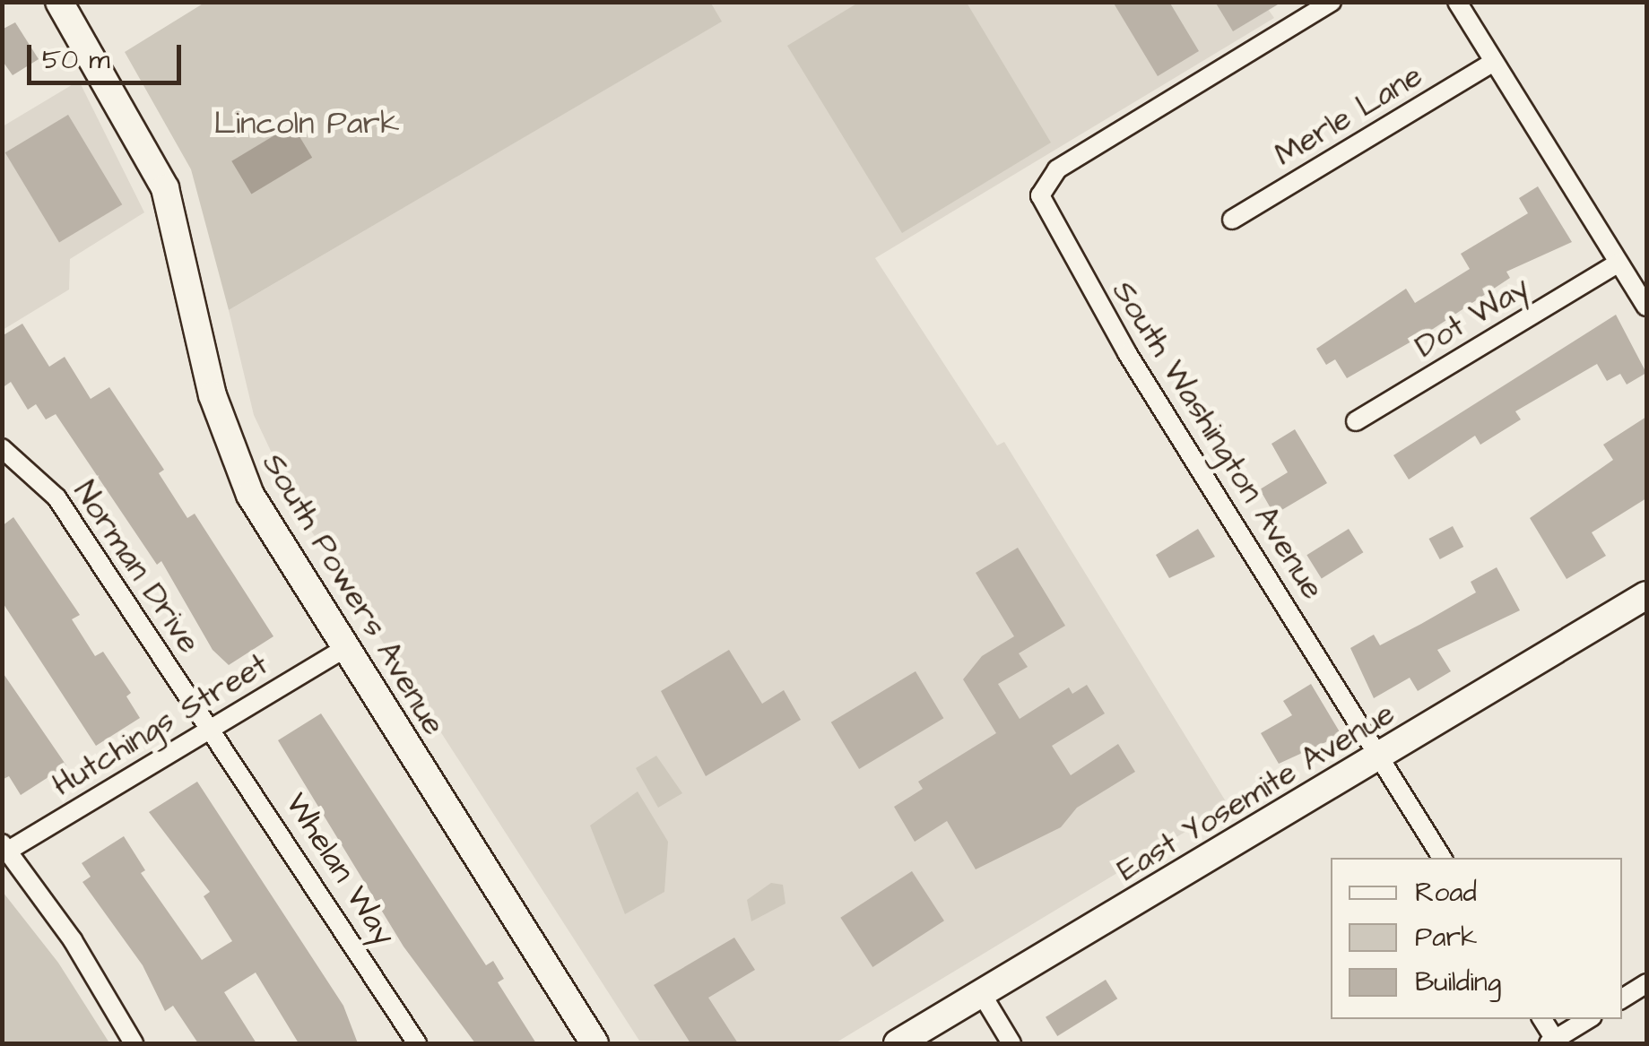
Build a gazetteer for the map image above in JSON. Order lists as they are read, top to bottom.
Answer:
{
  "streets": {
    "street": [
      "Merle Lane",
      "Dot Way",
      "South Washington Avenue",
      "Norman Drive",
      "South Powers Avenue",
      "Hutchings Street",
      "East Yosemite Avenue",
      "Whelan Way"
    ]
  },
  "crossings": [
    ["South Washington Avenue", "East Yosemite Avenue"],
    ["Norman Drive", "Hutchings Street"],
    ["Norman Drive", "Whelan Way"],
    ["South Powers Avenue", "Hutchings Street"],
    ["Hutchings Street", "Whelan Way"]
  ],
  "parks": ["Lincoln Park"],
  "legend": ["Road", "Park", "Building"],
  "scale_bar": "50 m"
}
